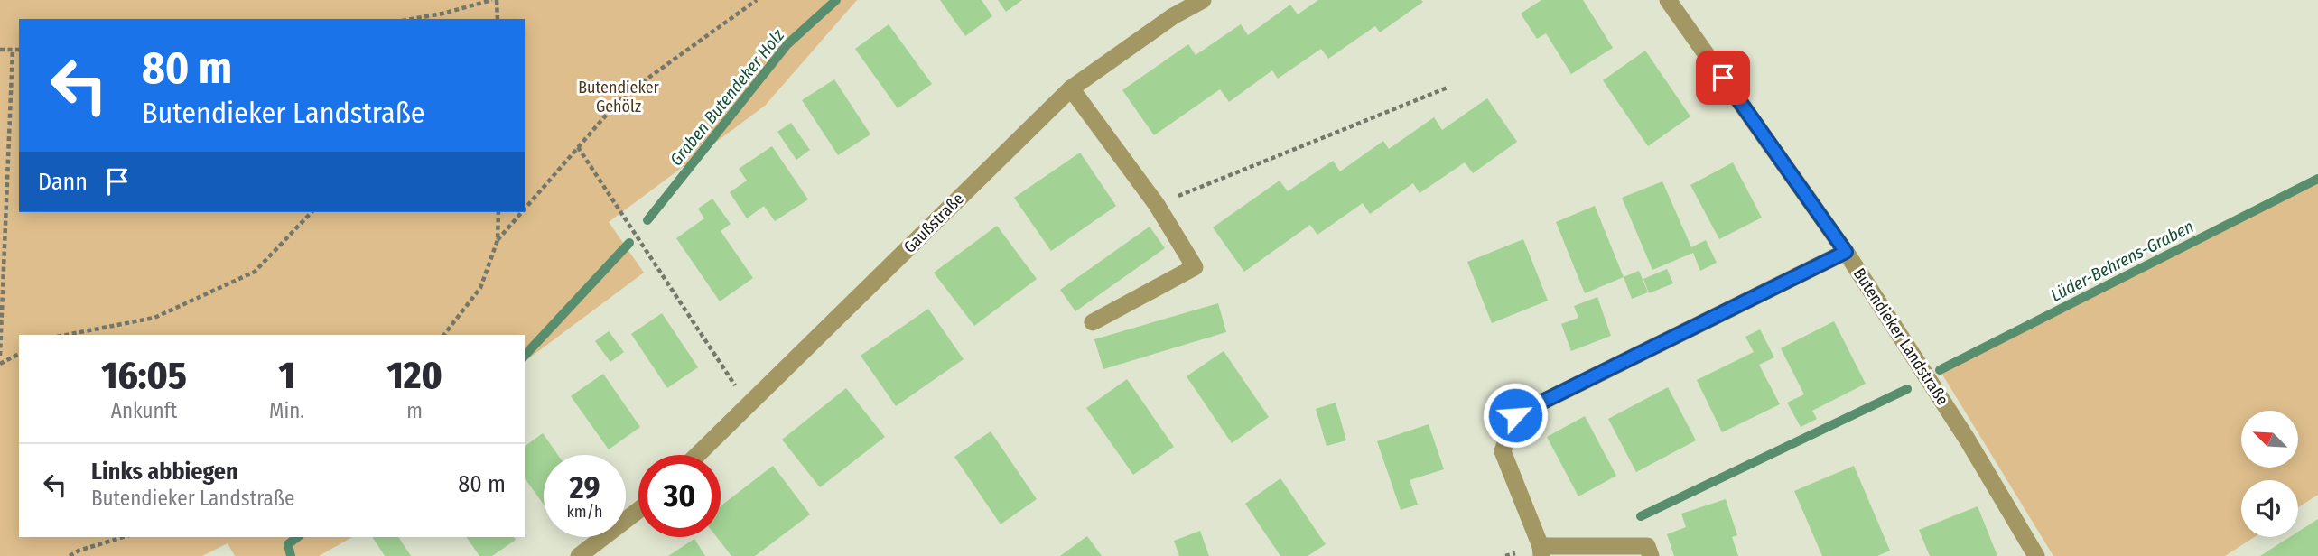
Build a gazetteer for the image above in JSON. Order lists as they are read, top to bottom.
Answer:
{
  "streets": {
    "street": ["Gaußstraße", "Butendieker Landstraße"]
  },
  "water": ["Graben Butendeker Holz", "Lüder-Behrens-Graben"],
  "parks": ["Butendieker Gehölz"],
  "north": "top left",
  "page": {
    "turn": ["80 m", "Butendieker Landstraße"],
    "then": "Dann",
    "eta": [
      "16:05",
      "Ankunft",
      "1",
      "Min.",
      "120",
      "m"
    ],
    "list": [
      {
        "name": "Links abbiegen",
        "note": "Butendieker Landstraße",
        "value": "80 m"
      }
    ],
    "speed": "29 km/h",
    "limit": "30"
  }
}
